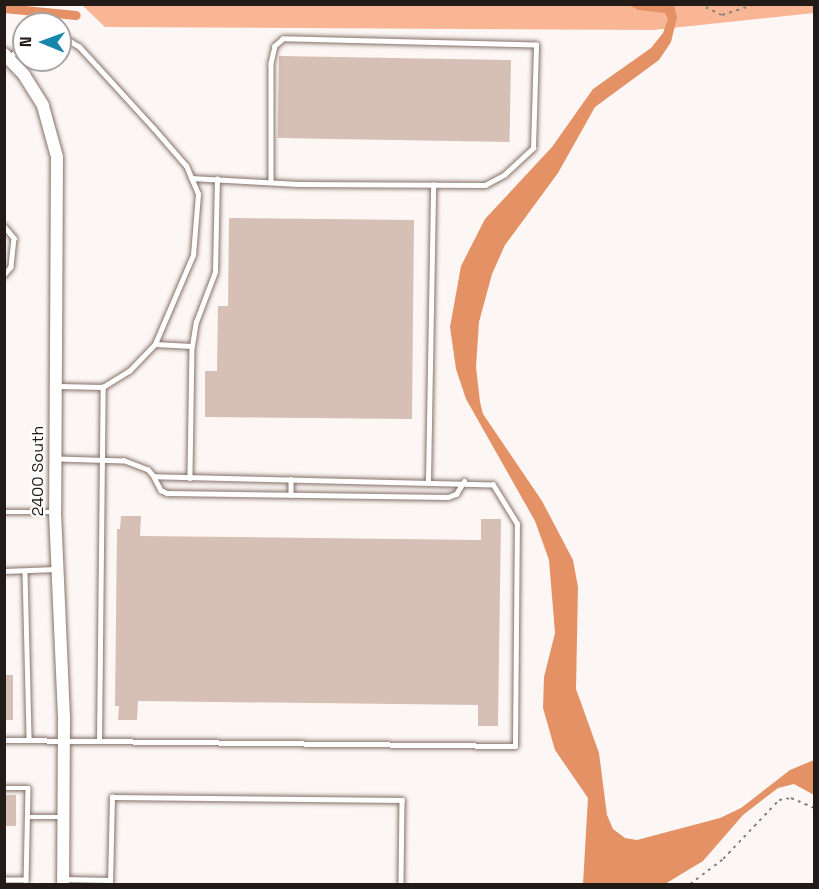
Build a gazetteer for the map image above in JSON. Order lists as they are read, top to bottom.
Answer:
{
  "streets": {
    "street": ["2400 South"]
  },
  "north": "left"
}
